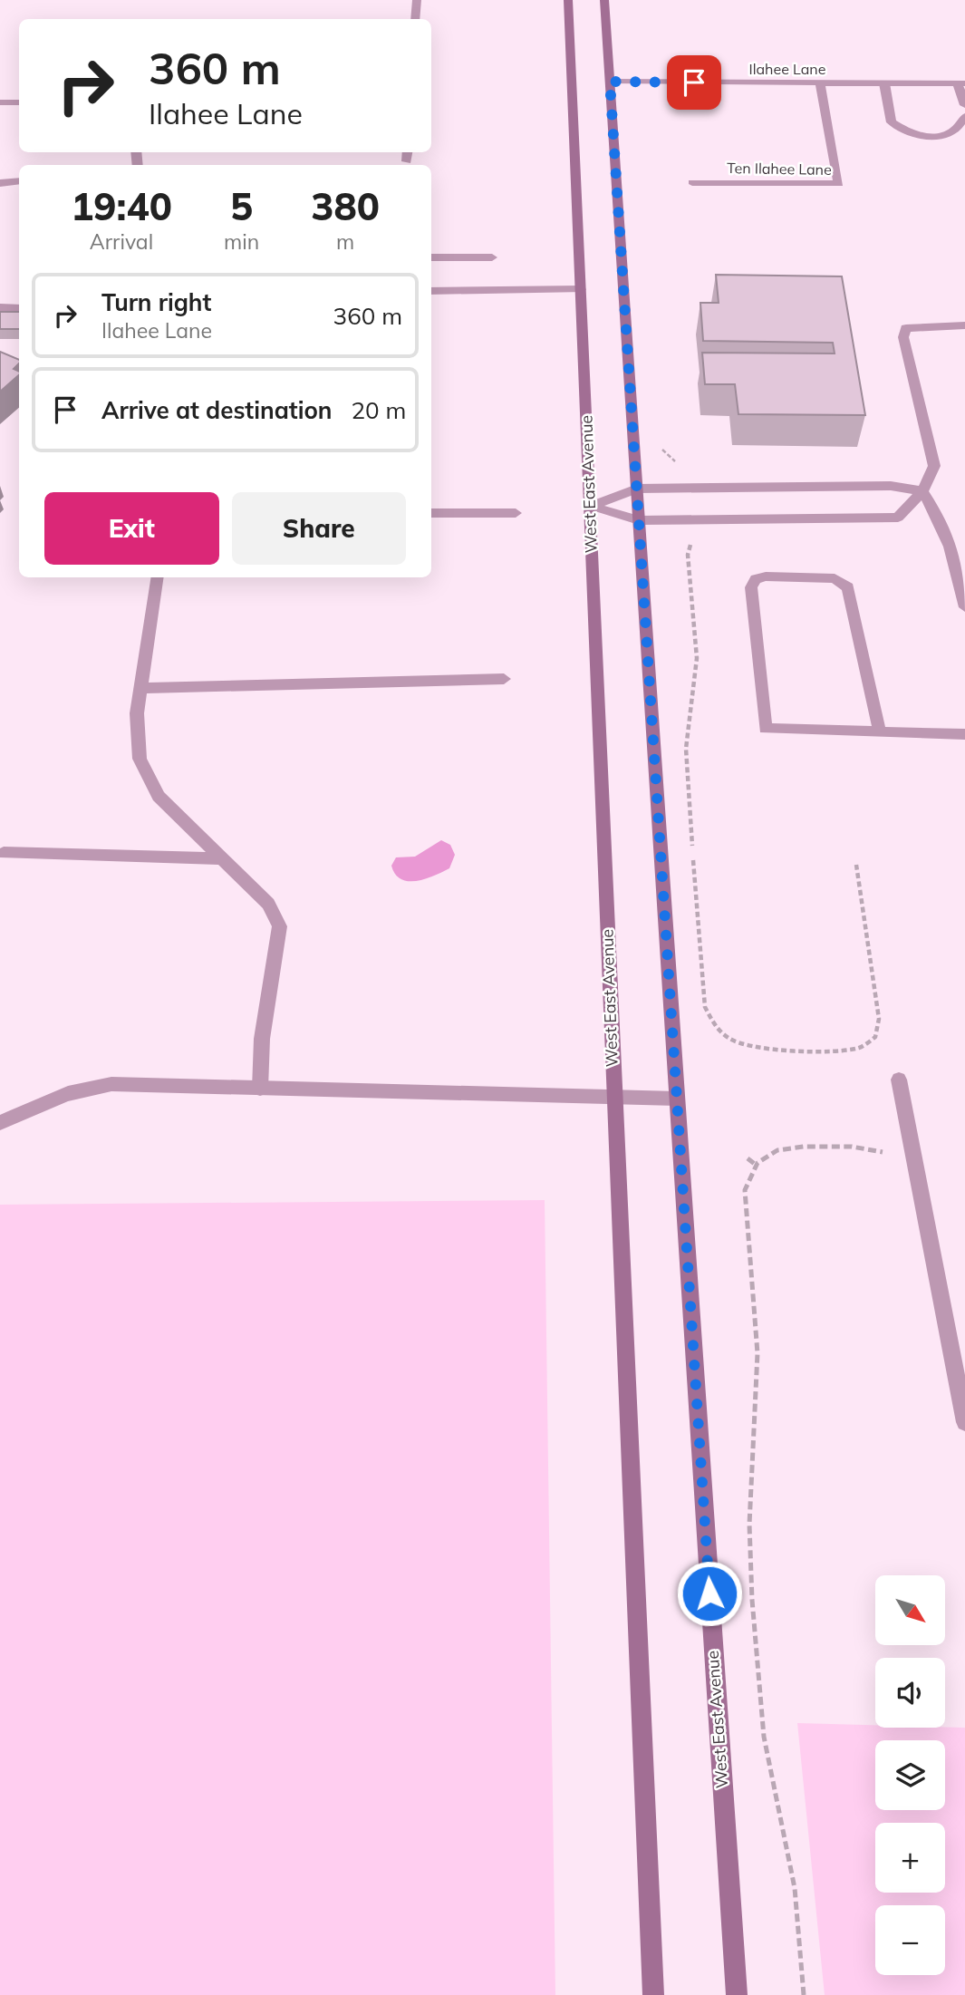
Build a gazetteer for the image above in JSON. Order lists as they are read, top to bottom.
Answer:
{
  "streets": {
    "main road": ["West East Avenue"],
    "street": ["Ilahee Lane", "Ten Ilahee Lane"]
  },
  "crossings": [
    ["Ilahee Lane", "Ten Ilahee Lane"],
    ["Ilahee Lane", "West East Avenue"]
  ],
  "north": "bottom right",
  "page": {
    "turn": ["360 m", "Ilahee Lane"],
    "eta": [
      "19:40",
      "Arrival",
      "5",
      "min",
      "380",
      "m"
    ],
    "list": [
      {
        "name": "Turn right",
        "note": "Ilahee Lane",
        "value": "360 m"
      },
      {
        "name": "Arrive at destination",
        "value": "20 m"
      }
    ],
    "buttons": ["Exit", "Share"],
    "map_buttons": ["+", "−"]
  }
}
